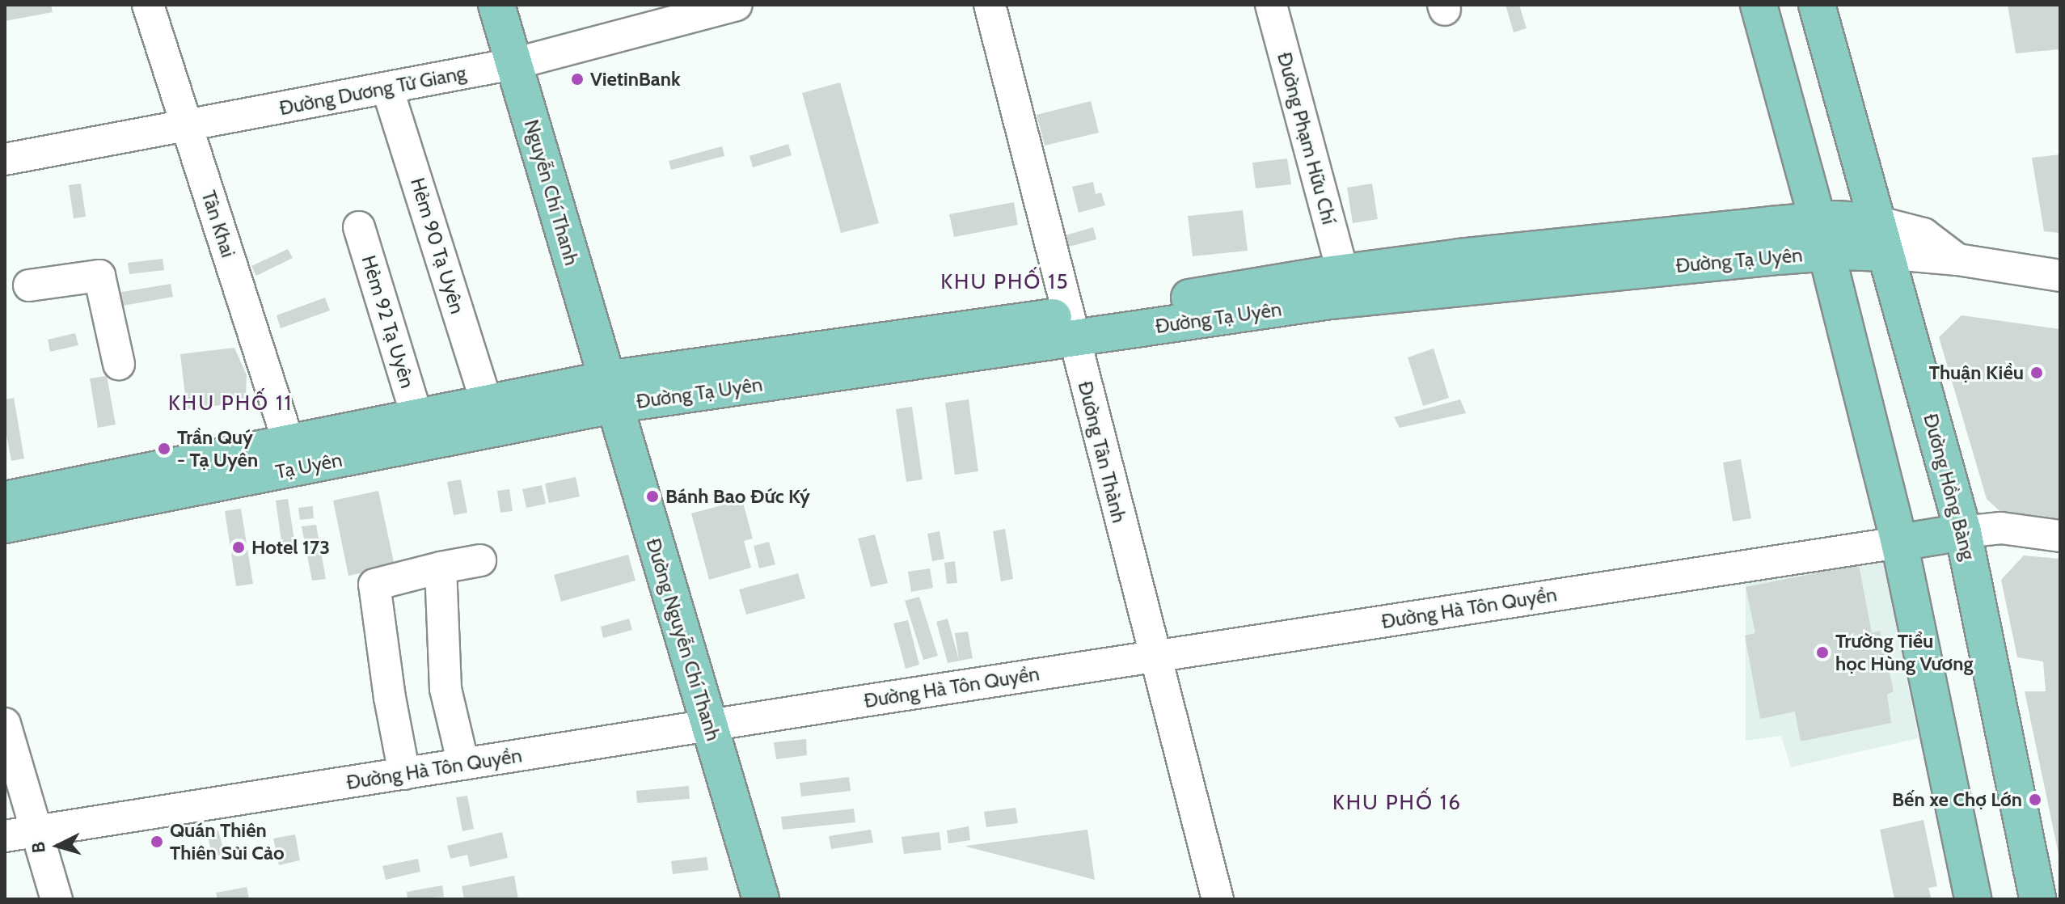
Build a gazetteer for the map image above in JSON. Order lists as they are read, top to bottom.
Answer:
{
  "streets": {
    "main road": [
      "Nguyễn Chí Thanh",
      "Đường Tạ Uyên",
      "Tạ Uyên",
      "Đường Hồng Bàng",
      "Đường Nguyễn Chí Thanh"
    ],
    "street": [
      "Đường Dương Tử Giang",
      "Đường Phạm Hữu Chí",
      "Tân Khai",
      "Hẻm 90 Tạ Uyên",
      "Hẻm 92 Tạ Uyên",
      "Đường Tân Thành",
      "Đường Hà Tôn Quyền"
    ]
  },
  "crossings": [
    ["Đường Dương Tử Giang", "Nguyễn Chí Thanh"],
    ["Đường Dương Tử Giang", "Tân Khai"],
    ["Đường Dương Tử Giang", "Hẻm 90 Tạ Uyên"],
    ["Đường Phạm Hữu Chí", "Đường Tạ Uyên"],
    ["Nguyễn Chí Thanh", "Đường Tạ Uyên"],
    ["Nguyễn Chí Thanh", "Tạ Uyên"],
    ["Nguyễn Chí Thanh", "Đường Nguyễn Chí Thanh"],
    ["Tân Khai", "Tạ Uyên"],
    ["Hẻm 90 Tạ Uyên", "Tạ Uyên"],
    ["Đường Tạ Uyên", "Đường Tân Thành"],
    ["Đường Tạ Uyên", "Tạ Uyên"],
    ["Đường Tạ Uyên", "Đường Hồng Bàng"],
    ["Đường Tạ Uyên", "Đường Nguyễn Chí Thanh"],
    ["Hẻm 92 Tạ Uyên", "Tạ Uyên"],
    ["Đường Tân Thành", "Đường Hà Tôn Quyền"],
    ["Tạ Uyên", "Đường Nguyễn Chí Thanh"],
    ["Đường Hà Tôn Quyền", "Đường Nguyễn Chí Thanh"]
  ],
  "districts": ["KHU PHỐ 15", "KHU PHỐ 11", "KHU PHỐ 16"],
  "places": [
    "VietinBank",
    "Thuận Kiều",
    "Trần Quý - Tạ Uyên",
    "Bánh Bao Đức Ký",
    "Hotel 173",
    "Trường Tiểu học Hùng Vương",
    "Bến xe Chợ Lớn",
    "Quán Thiên Thiên Sủi Cảo"
  ],
  "north": "left"
}
